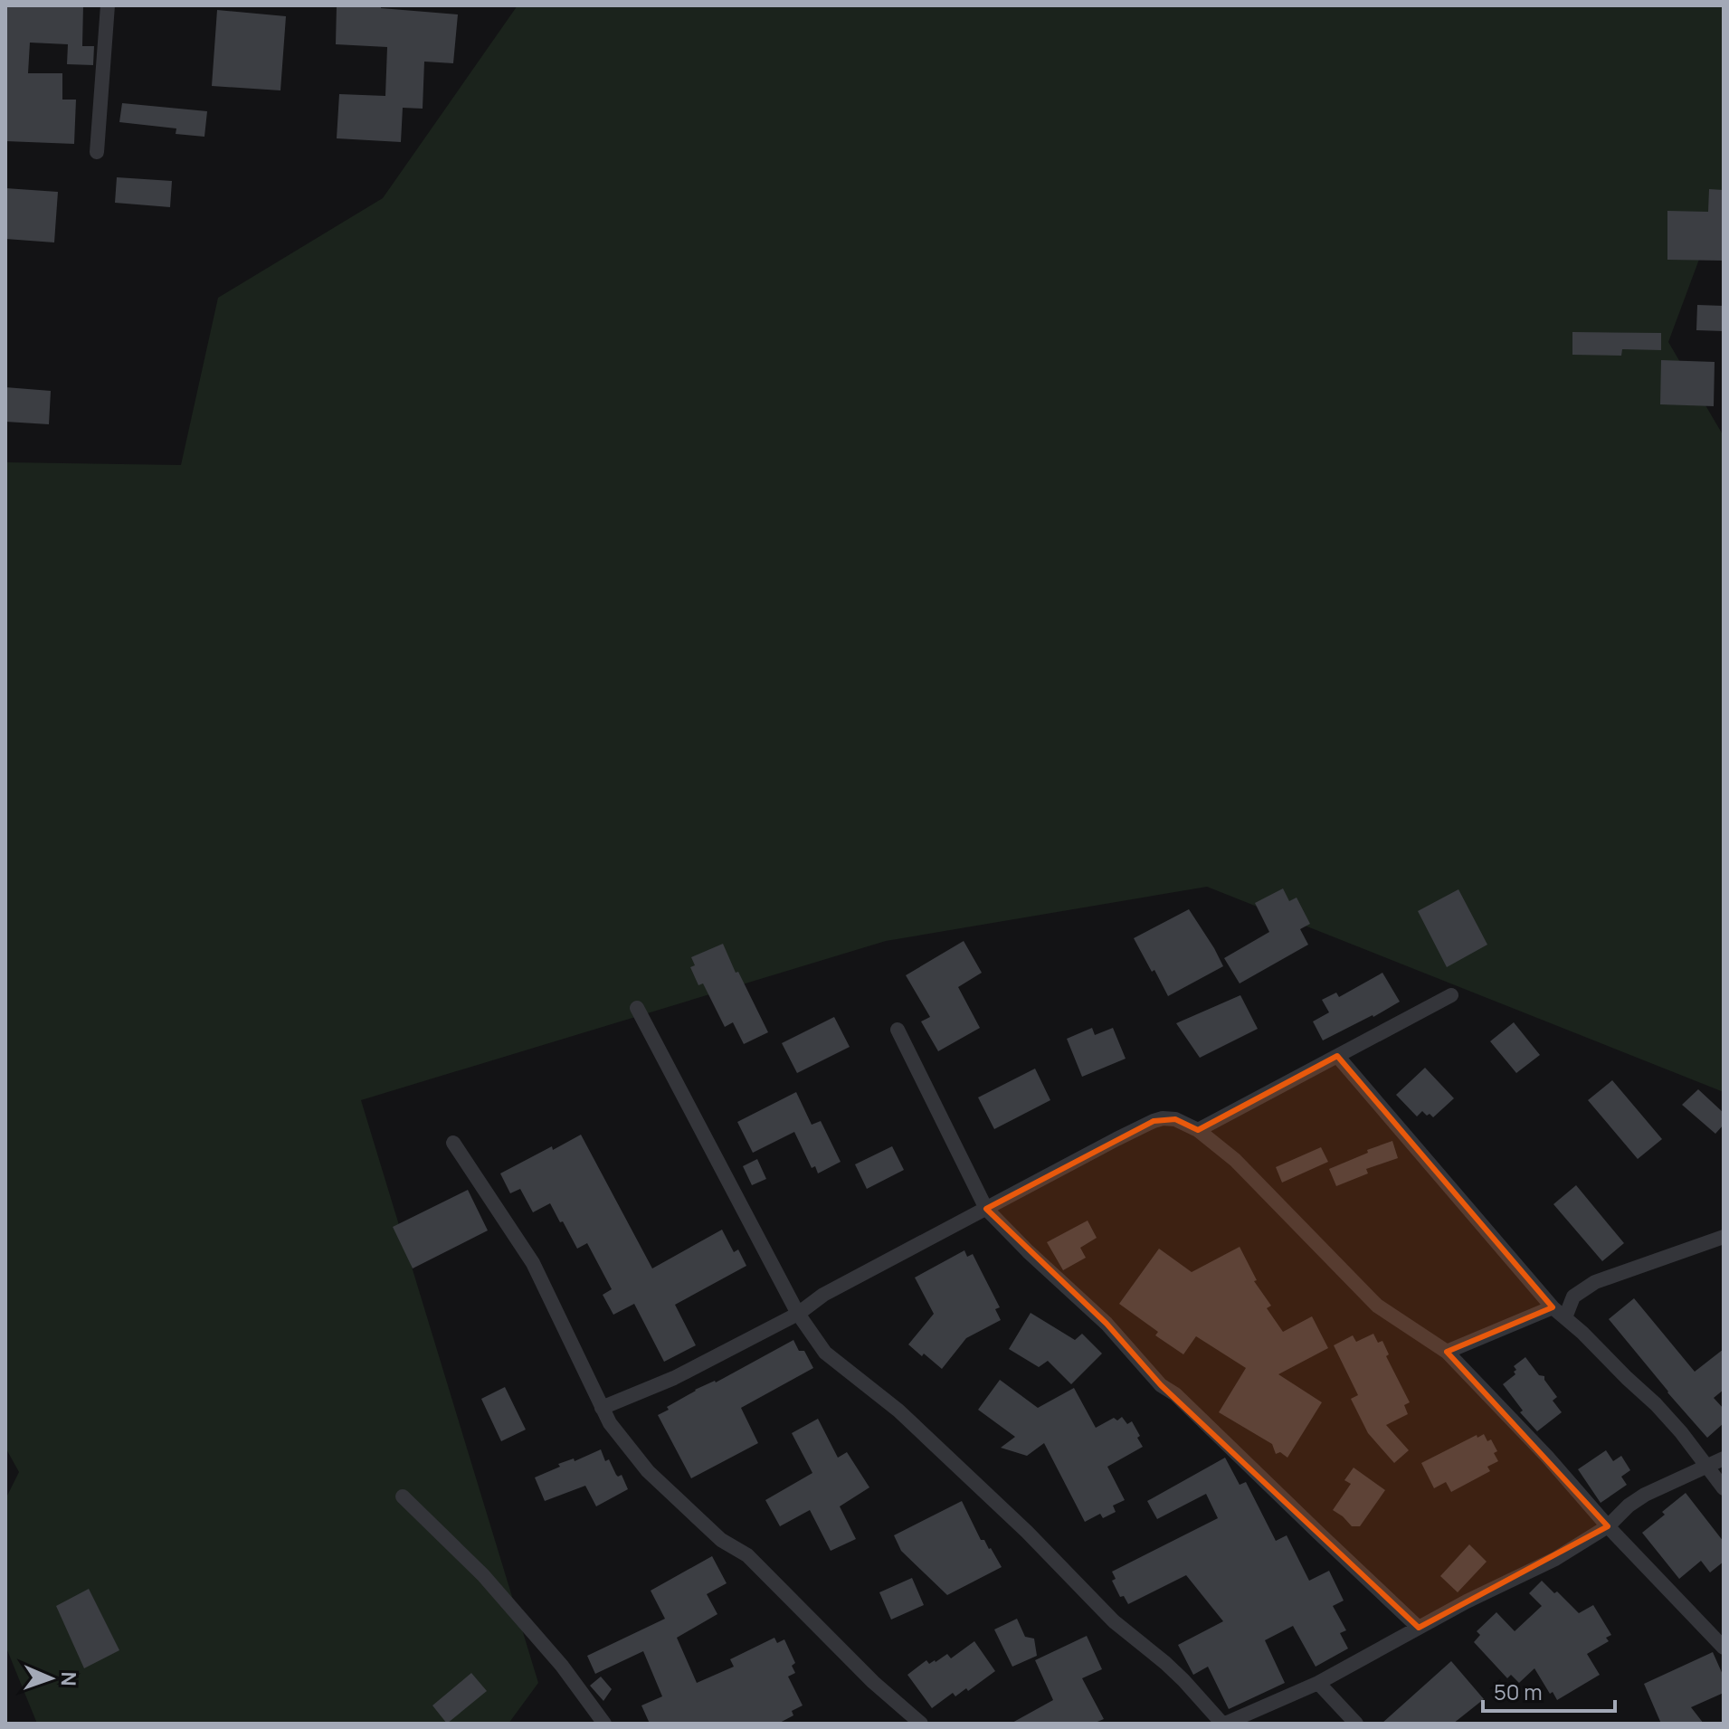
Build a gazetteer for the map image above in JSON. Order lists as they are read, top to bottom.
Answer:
{
  "scale_bar": "50 m",
  "north": "right"
}
